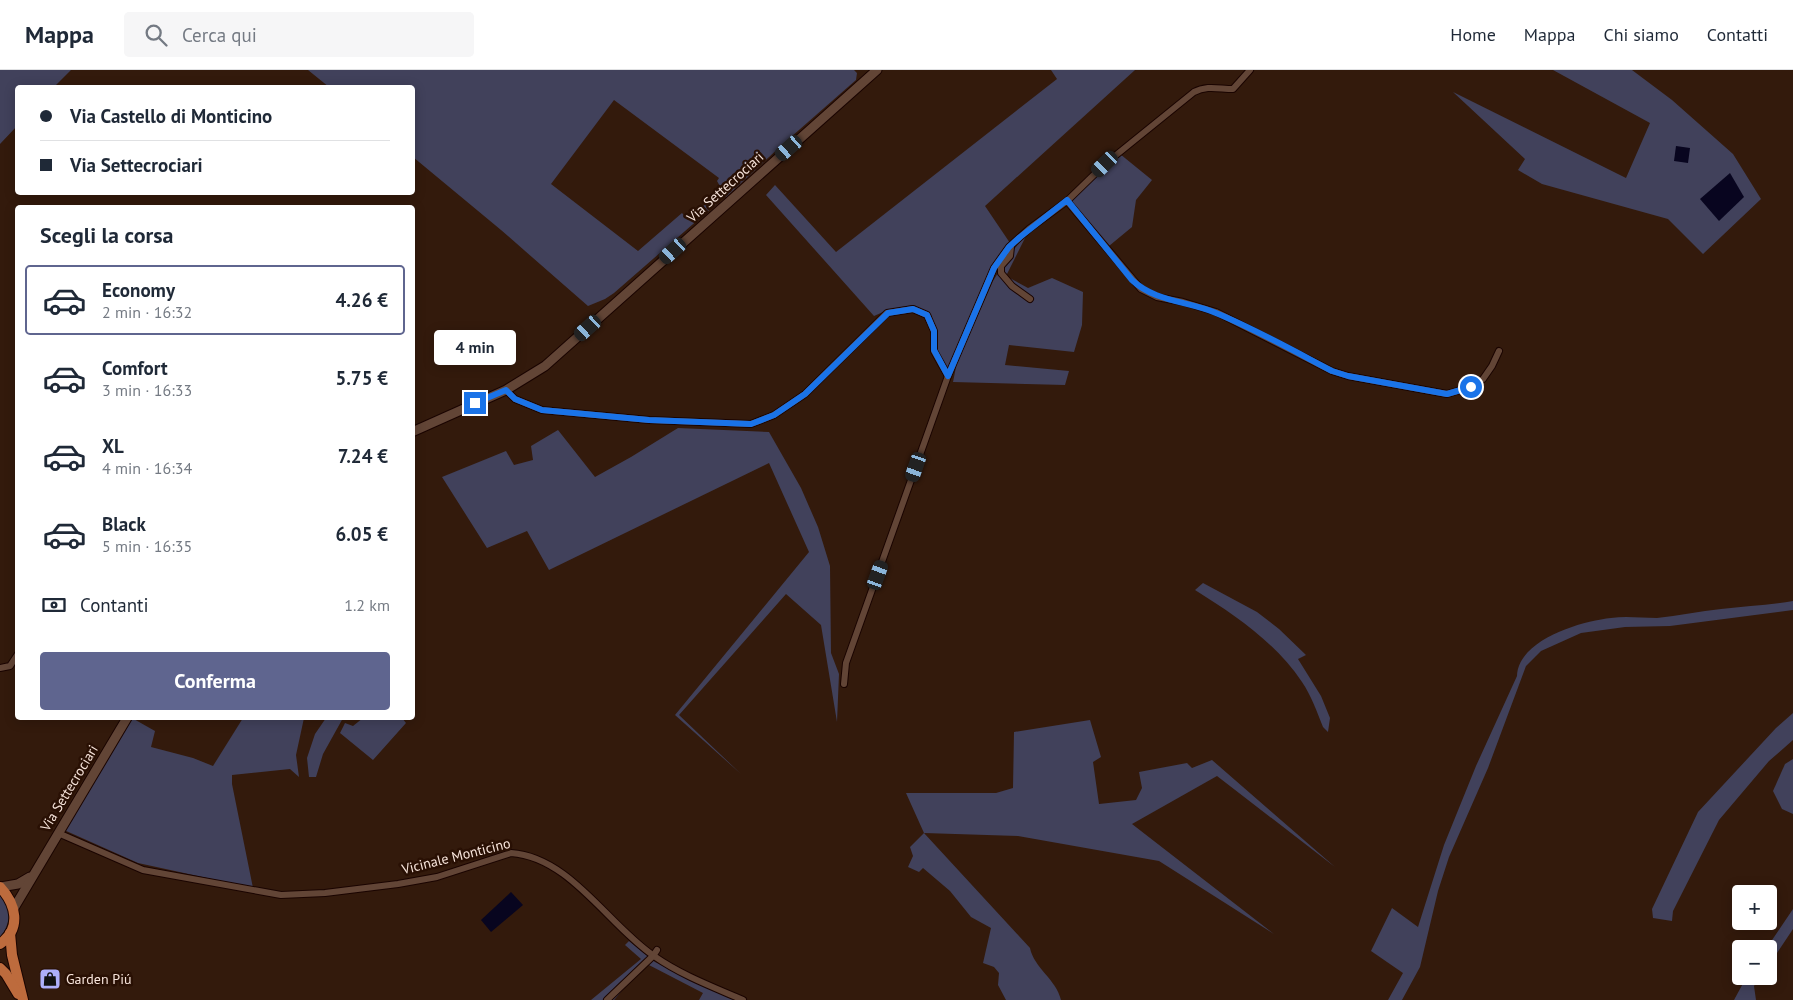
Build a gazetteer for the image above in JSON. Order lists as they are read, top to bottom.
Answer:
{
  "streets": {
    "main road": ["Via Settecrociari"],
    "street": ["Vicinale Monticino"]
  },
  "crossings": [
    ["Via Settecrociari", "Vicinale Monticino"]
  ],
  "places": {
    "shop": ["Garden Piú"]
  },
  "page": {
    "header": "Mappa",
    "search": "Cerca qui",
    "nav": [
      "Home",
      "Mappa",
      "Chi siamo",
      "Contatti"
    ],
    "banner": ["Via Castello di Monticino", "Via Settecrociari"],
    "heading": "Scegli la corsa",
    "list": [
      {
        "name": "Economy",
        "note": "2 min · 16:32",
        "value": "4.26 €"
      },
      {
        "name": "Comfort",
        "note": "3 min · 16:33",
        "value": "5.75 €"
      },
      {
        "name": "XL",
        "note": "4 min · 16:34",
        "value": "7.24 €"
      },
      {
        "name": "Black",
        "note": "5 min · 16:35",
        "value": "6.05 €"
      }
    ],
    "bubble": "4 min",
    "pay": ["Contanti", "1.2 km"],
    "buttons": "Conferma",
    "map_buttons": ["+", "−"]
  }
}
